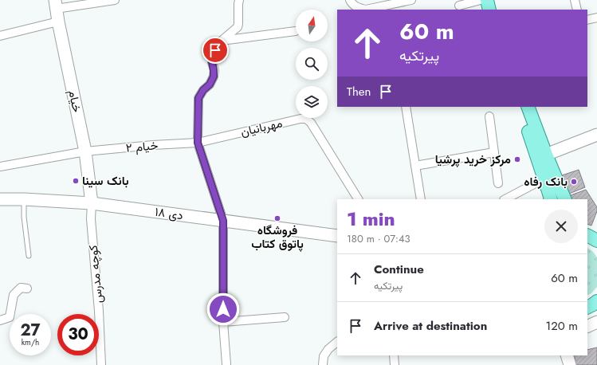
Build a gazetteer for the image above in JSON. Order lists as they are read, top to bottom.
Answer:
{
  "streets": {
    "main road": ["خیام", "۱۸ دی"],
    "street": ["مهربانیان", "خیام ۲", "کوچه مدرس"]
  },
  "crossings": [
    ["خیام", "خیام ۲"],
    ["خیام", "۱۸ دی"],
    ["خیام", "کوچه مدرس"],
    ["مهربانیان", "خیام ۲"],
    ["۱۸ دی", "کوچه مدرس"]
  ],
  "places": [
    "مرکز خرید پرشیا",
    "بانک سینا",
    "بانک رفاه",
    "فروشگاه پاتوق کتاب"
  ],
  "north": "top",
  "page": {
    "turn": ["60 m", "پیرتکیه"],
    "then": "Then",
    "heading": ["1 min", "180 m · 07:43"],
    "list": [
      {
        "name": "Continue",
        "note": "پیرتکیه",
        "value": "60 m"
      },
      {
        "name": "Arrive at destination",
        "value": "120 m"
      }
    ],
    "speed": "27 km/h",
    "limit": "30"
  }
}
